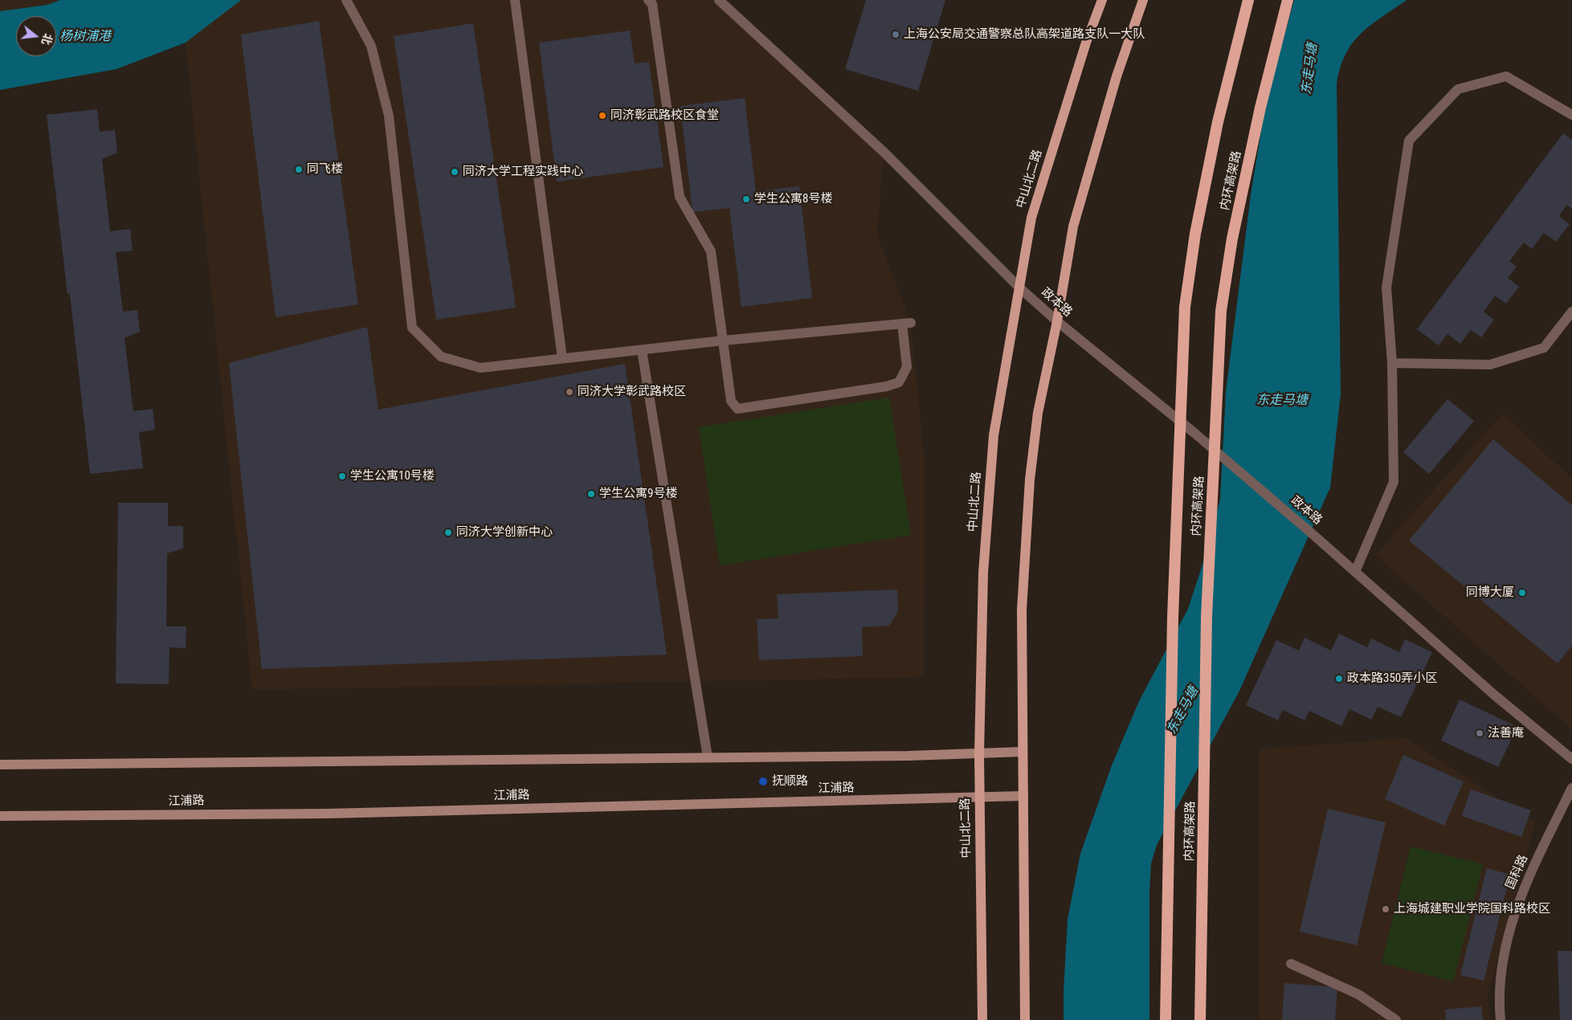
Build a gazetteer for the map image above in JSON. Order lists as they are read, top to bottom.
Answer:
{
  "streets": {
    "highway": ["内环高架路"],
    "main road": ["中山北二路", "江浦路"],
    "street": ["政本路", "国科路"]
  },
  "crossings": [
    ["中山北二路", "政本路"],
    ["中山北二路", "江浦路"]
  ],
  "water": ["杨树浦港", "东走马塘"],
  "places": [
    "上海公安局交通警察总队高架道路支队一大队",
    "同济彰武路校区食堂",
    "同飞楼",
    "同济大学工程实践中心",
    "学生公寓8号楼",
    "同济大学彰武路校区",
    "学生公寓10号楼",
    "学生公寓9号楼",
    "同济大学创新中心",
    "同博大厦",
    "政本路350弄小区",
    "法善庵",
    "抚顺路",
    "上海城建职业学院国科路校区"
  ],
  "north": "right"
}
